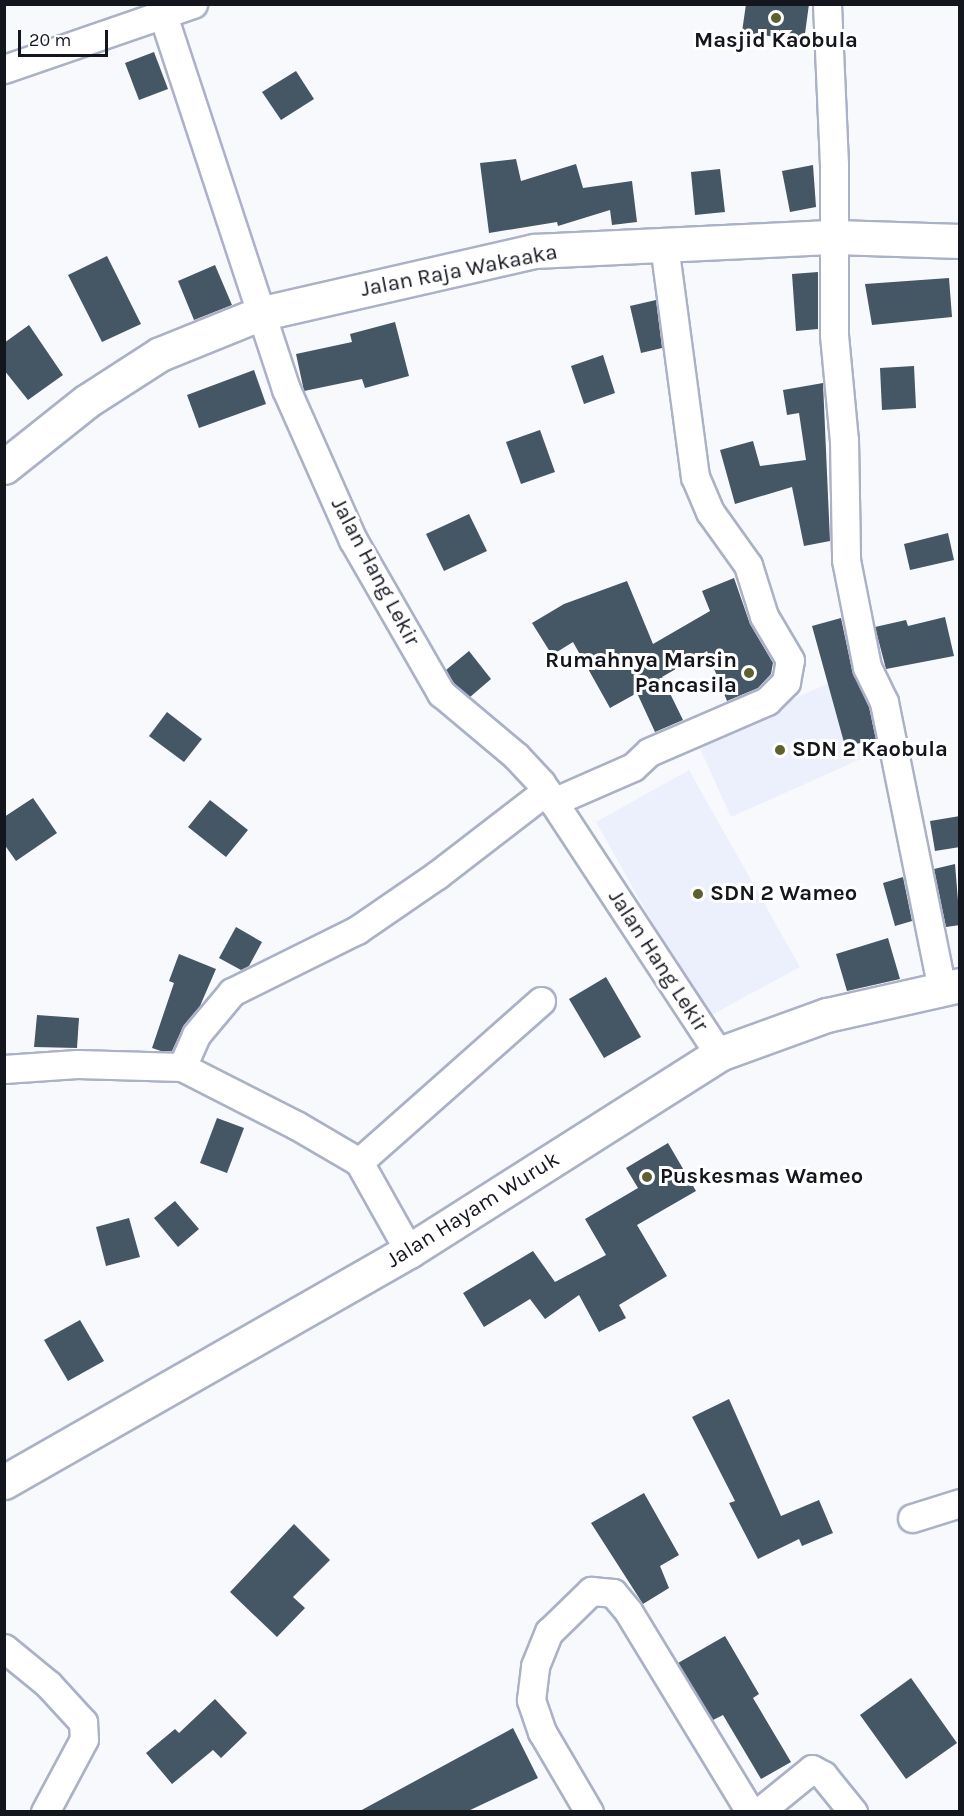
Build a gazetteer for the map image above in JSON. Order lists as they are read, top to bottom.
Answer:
{
  "streets": {
    "street": ["Jalan Raja Wakaaka", "Jalan Hang Lekir", "Jalan Hayam Wuruk"]
  },
  "crossings": [
    ["Jalan Raja Wakaaka", "Jalan Hang Lekir"],
    ["Jalan Hang Lekir", "Jalan Hayam Wuruk"]
  ],
  "places": [
    "Masjid Kaobula",
    "Rumahnya Marsin Pancasila",
    "SDN 2 Kaobula",
    "SDN 2 Wameo",
    "Puskesmas Wameo"
  ],
  "scale_bar": "20 m"
}
